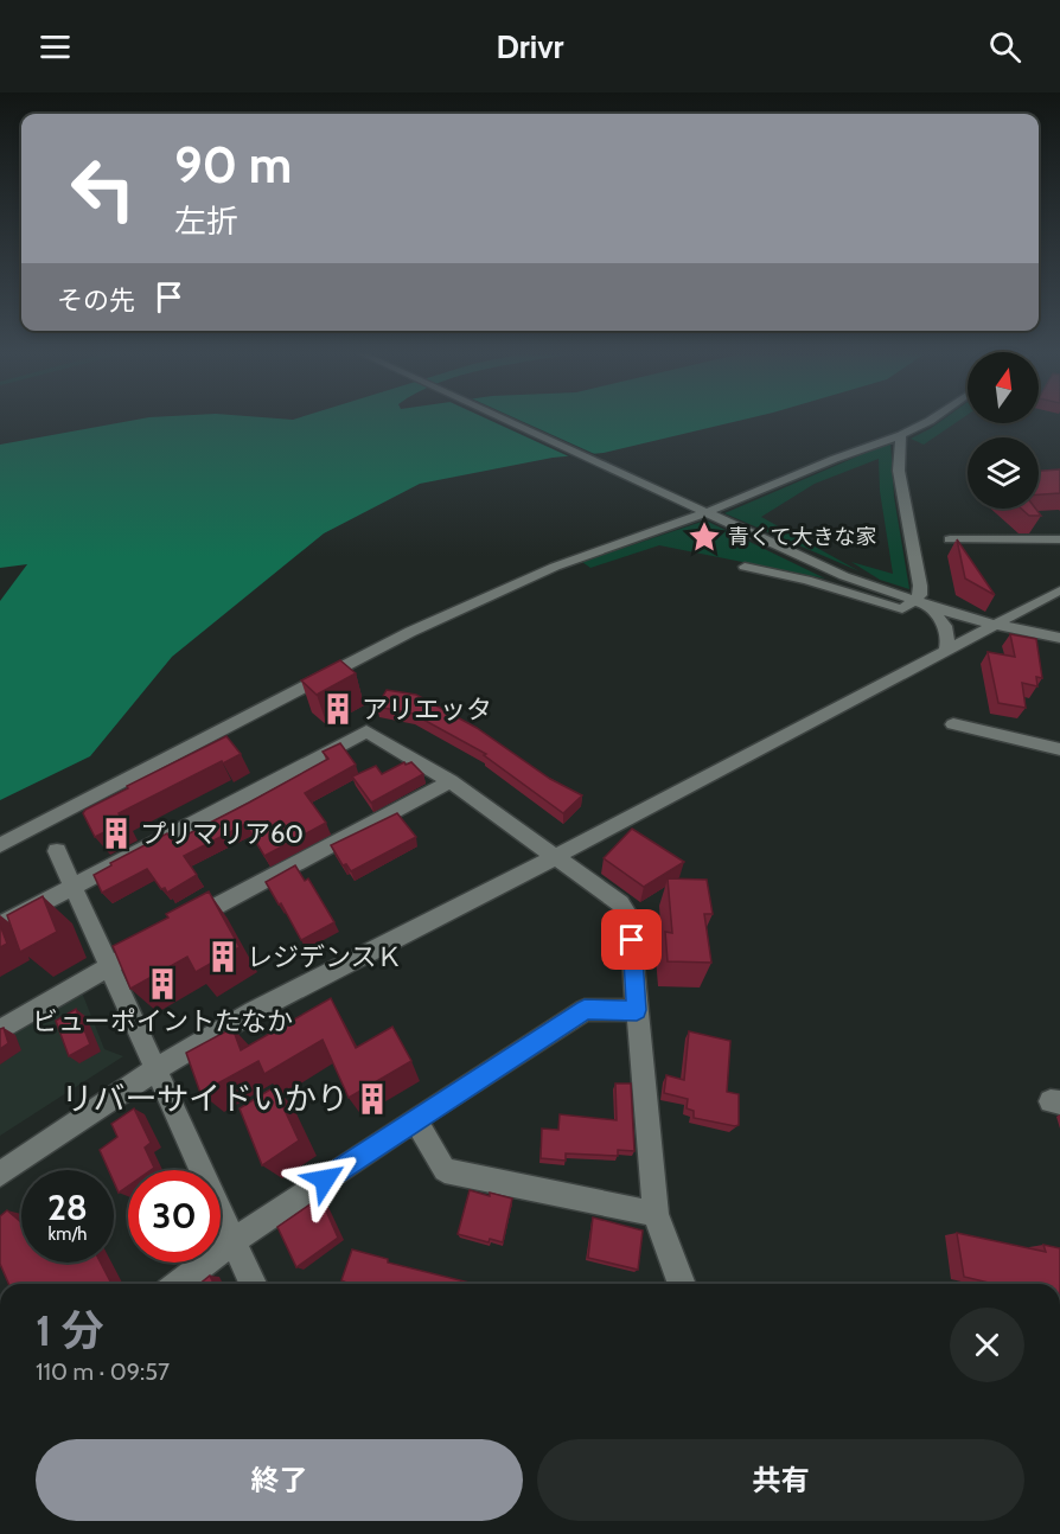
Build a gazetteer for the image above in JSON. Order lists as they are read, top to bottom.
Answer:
{
  "places": {
    "place": ["青くて大きな家"],
    "building": [
      "アリエッタ",
      "プリマリア60",
      "レジデンスＫ",
      "ビューポイントたなか",
      "リバーサイドいかり"
    ]
  },
  "north": "top",
  "page": {
    "header": "Drivr",
    "turn": ["90 m", "左折"],
    "then": "その先",
    "speed": "28 km/h",
    "limit": "30",
    "heading": ["1 分", "110 m · 09:57"],
    "buttons": ["終了", "共有"]
  }
}
